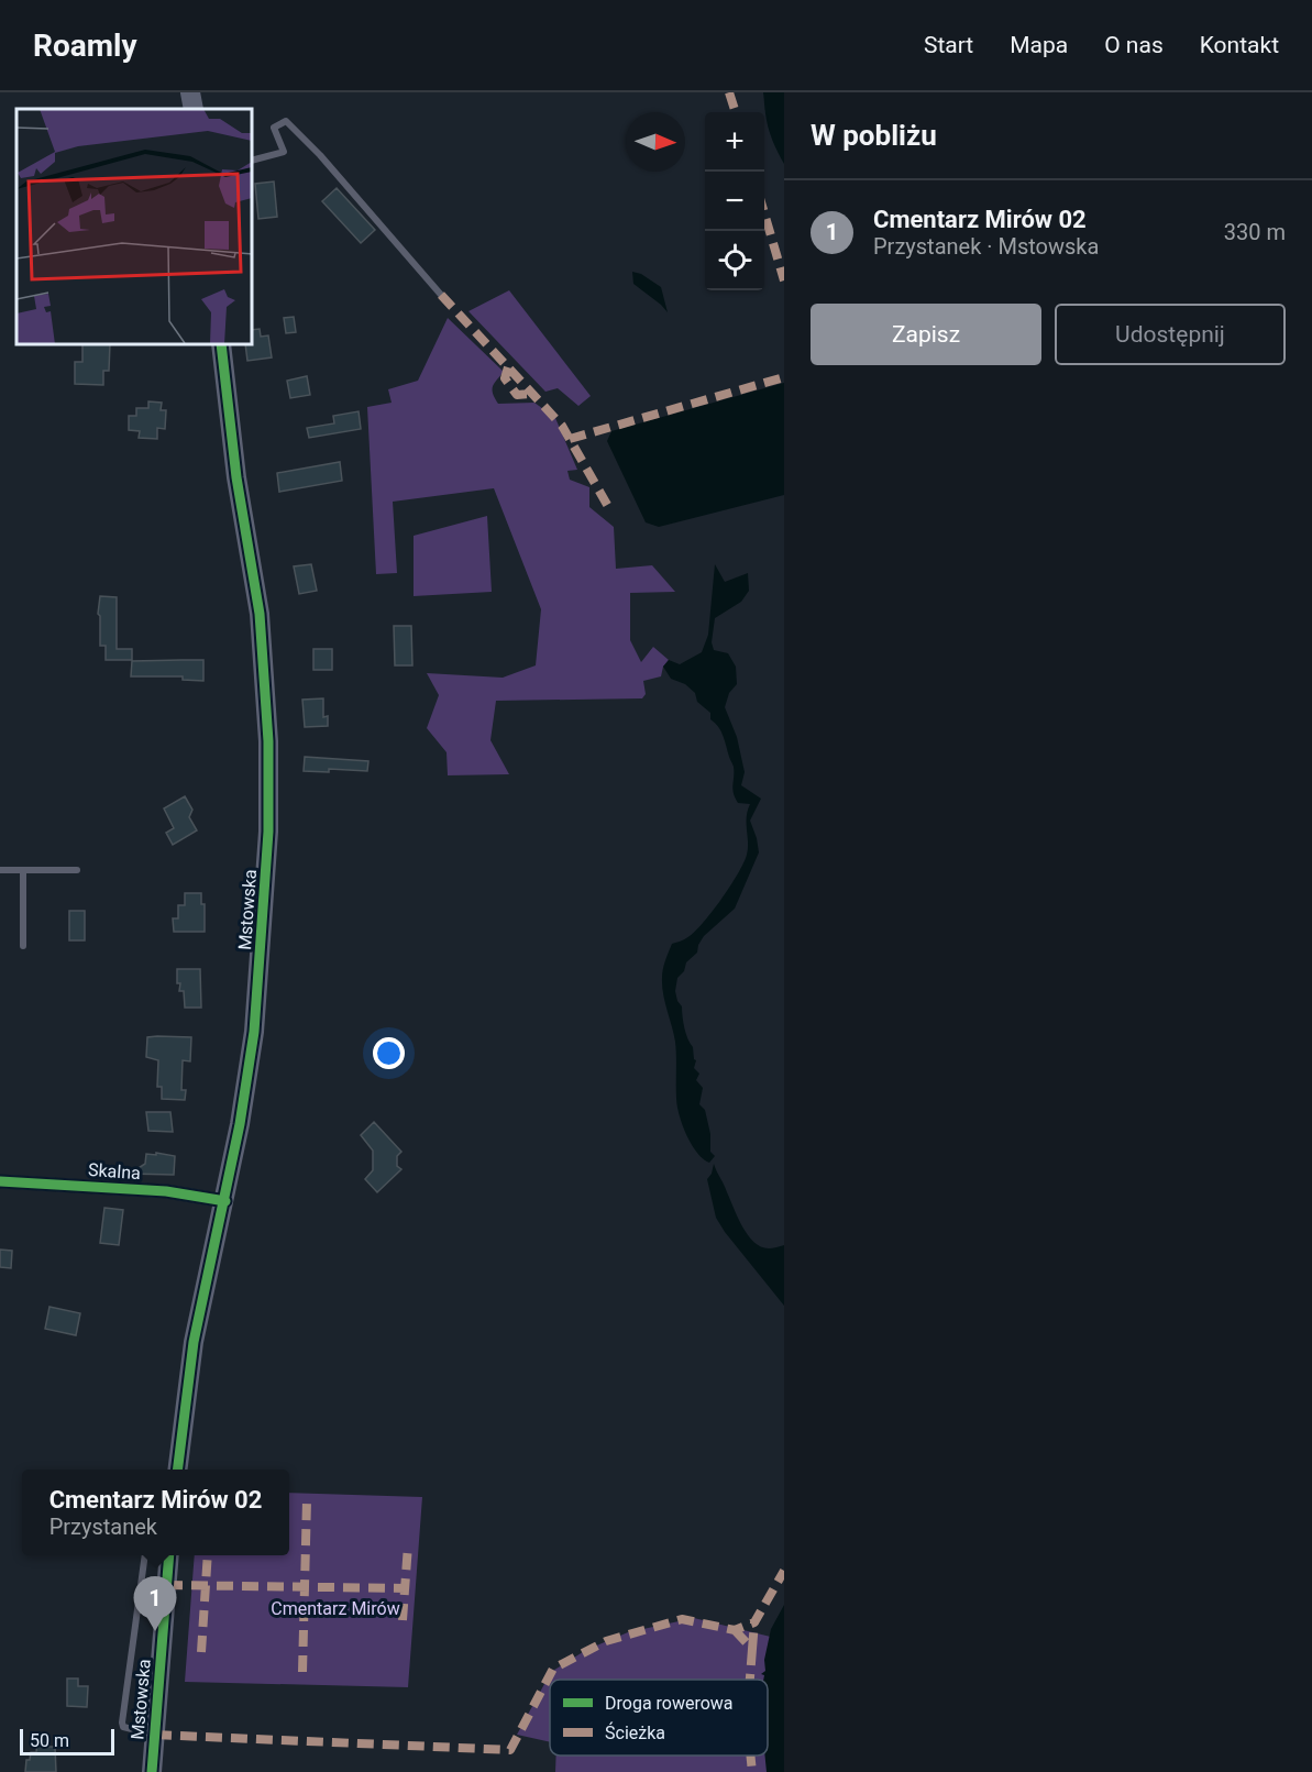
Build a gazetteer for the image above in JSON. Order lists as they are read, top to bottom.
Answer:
{
  "streets": {
    "street": ["Mstowska", "Skalna"]
  },
  "crossings": [
    ["Mstowska", "Skalna"]
  ],
  "parks": ["Cmentarz Mirów"],
  "legend": ["Droga rowerowa", "Ścieżka"],
  "scale_bar": "50 m",
  "north": "right",
  "page": {
    "header": "Roamly",
    "nav": [
      "Start",
      "Mapa",
      "O nas",
      "Kontakt"
    ],
    "heading": "W pobliżu",
    "map_buttons": ["+", "−"],
    "list": [
      {
        "mark": "1",
        "name": "Cmentarz Mirów 02",
        "note": "Przystanek · Mstowska",
        "value": "330 m"
      }
    ],
    "buttons": ["Zapisz", "Udostępnij"],
    "popup": ["Cmentarz Mirów 02", "Przystanek"],
    "pins": "1",
    "scale": "50 m"
  }
}
